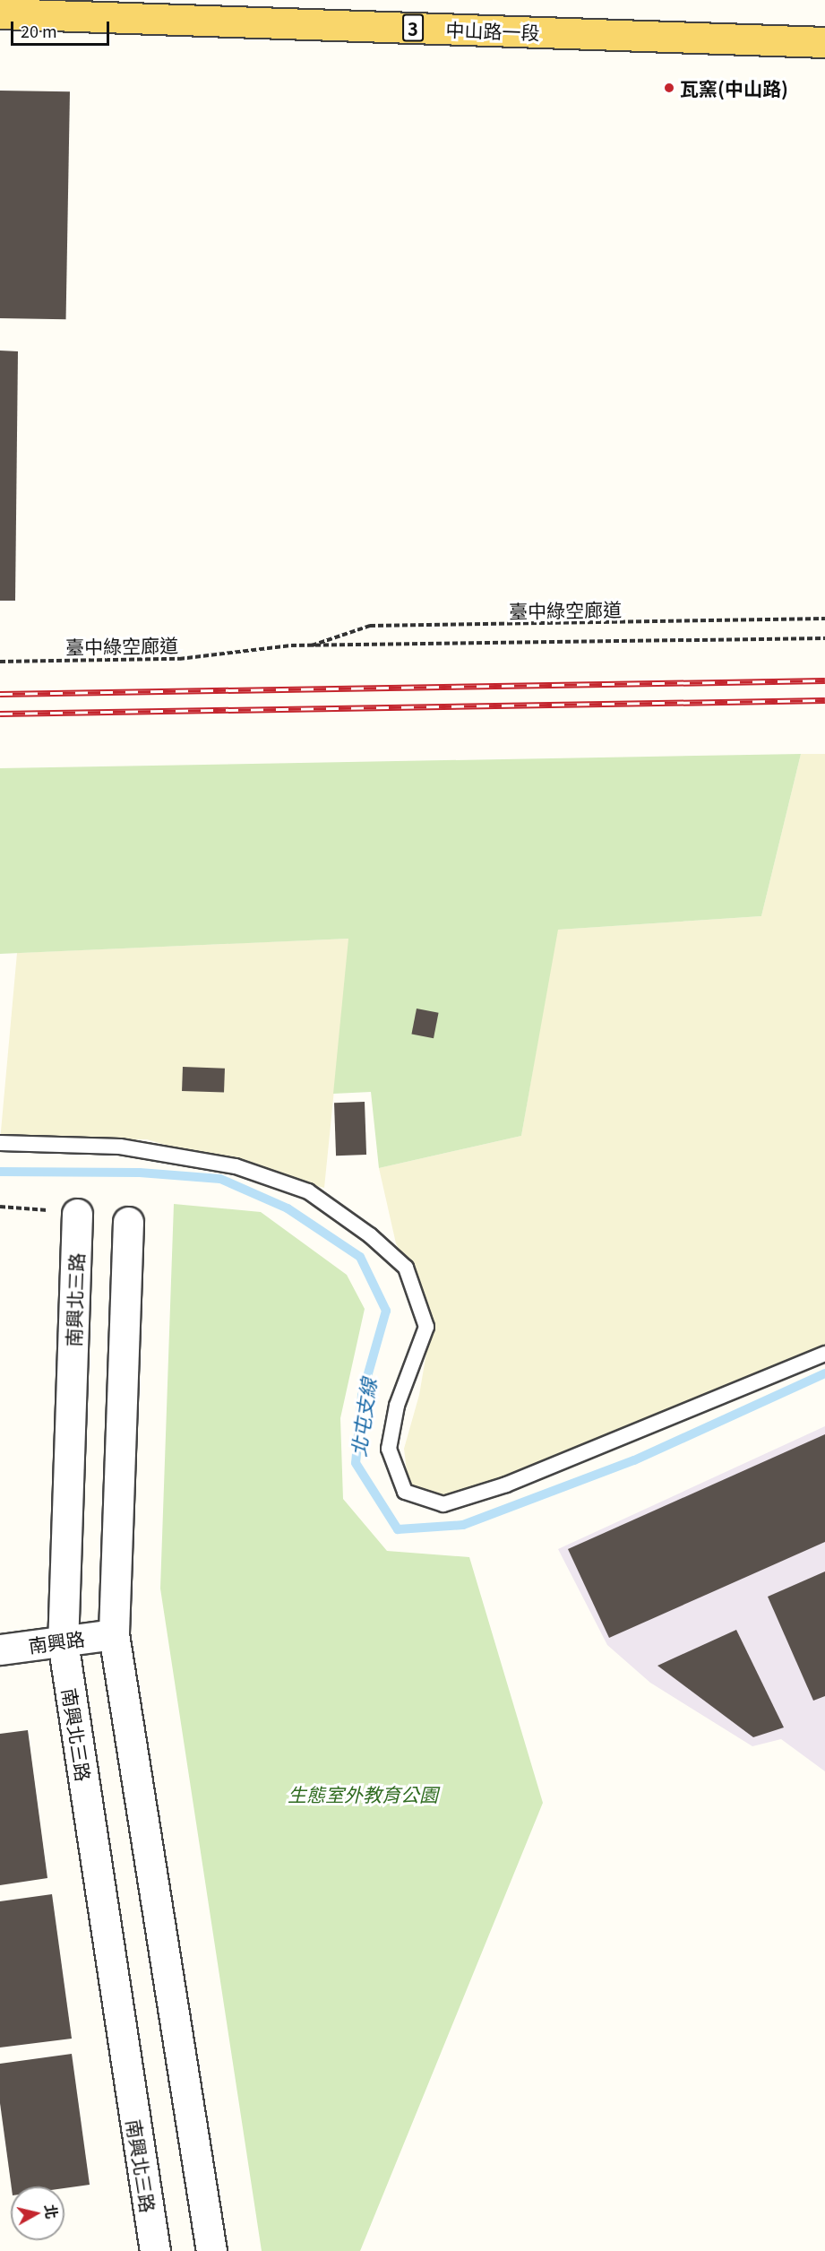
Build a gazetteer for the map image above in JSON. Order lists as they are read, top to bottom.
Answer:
{
  "streets": {
    "main road": ["3", "中山路一段"],
    "street": ["南興北三路", "南興路"],
    "path": ["臺中綠空廊道"]
  },
  "crossings": [
    ["南興北三路", "南興路"]
  ],
  "water": ["北屯支線"],
  "parks": ["生態室外教育公園"],
  "places": ["瓦窯(中山路)"],
  "scale_bar": "20 m",
  "north": "right"
}
